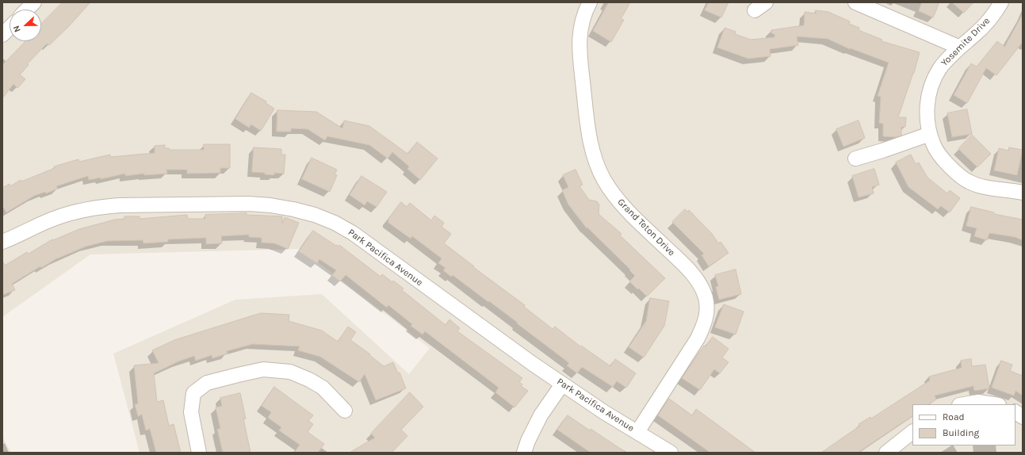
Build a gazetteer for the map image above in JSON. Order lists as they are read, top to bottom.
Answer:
{
  "streets": {
    "street": ["Yosemite Drive", "Grand Teton Drive", "Park Pacifica Avenue"]
  },
  "crossings": [
    ["Grand Teton Drive", "Park Pacifica Avenue"]
  ],
  "legend": ["Road", "Building"],
  "north": "left"
}
